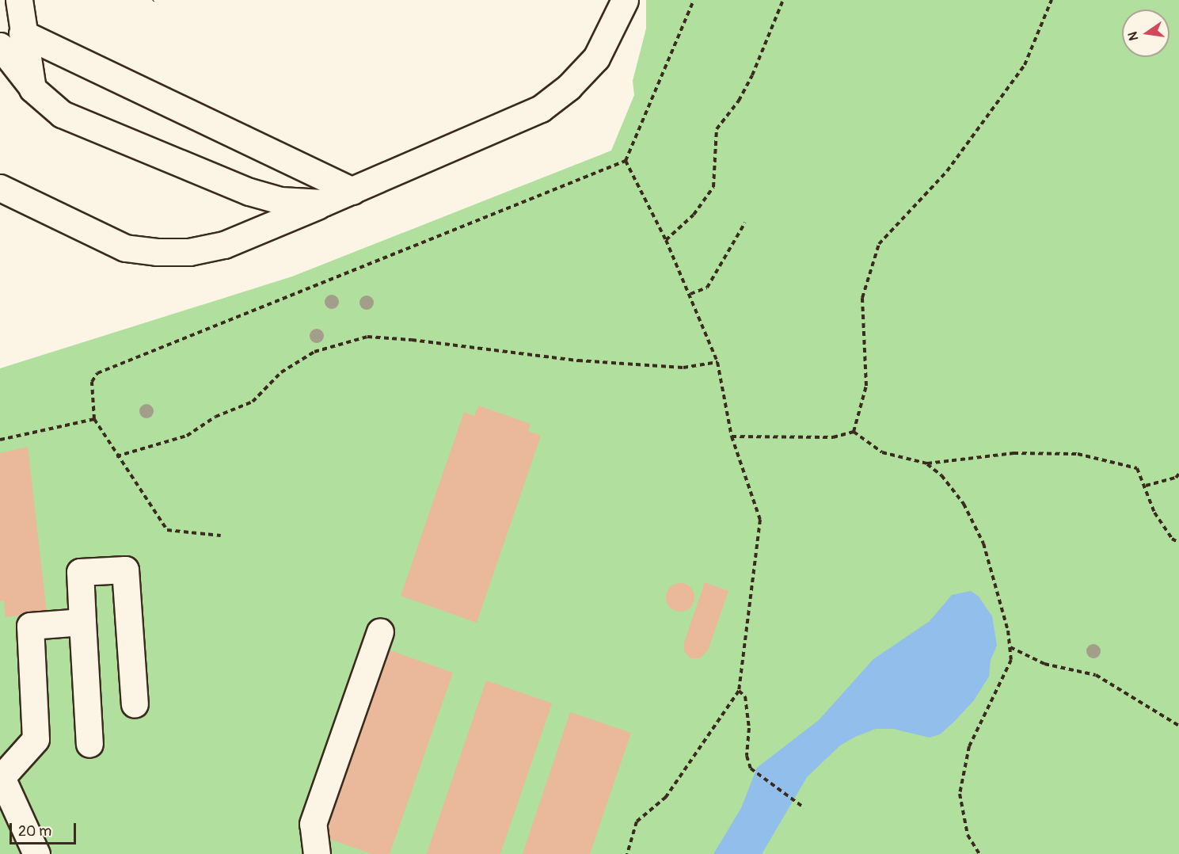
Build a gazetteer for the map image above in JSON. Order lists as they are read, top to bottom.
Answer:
{
  "scale_bar": "20 m",
  "north": "left"
}
